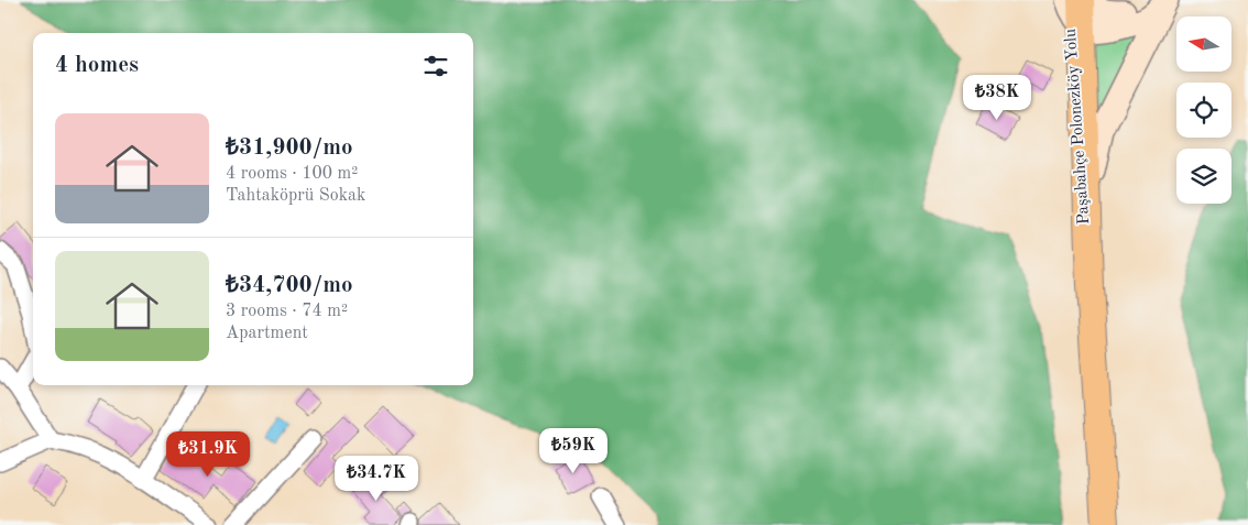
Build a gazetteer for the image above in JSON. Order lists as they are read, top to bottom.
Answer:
{
  "streets": {
    "main road": ["Paşabahçe Polonezköy Yolu"]
  },
  "north": "left",
  "page": {
    "heading": "4 homes",
    "price": [
      "₺38K",
      "₺59K",
      "₺31.9K",
      "₺34.7K"
    ],
    "list": [
      {
        "name": "₺31,900/mo",
        "note": "4 rooms · 100 m² · Tahtaköprü Sokak"
      },
      {
        "name": "₺34,700/mo",
        "note": "3 rooms · 74 m² · Apartment"
      }
    ]
  }
}
